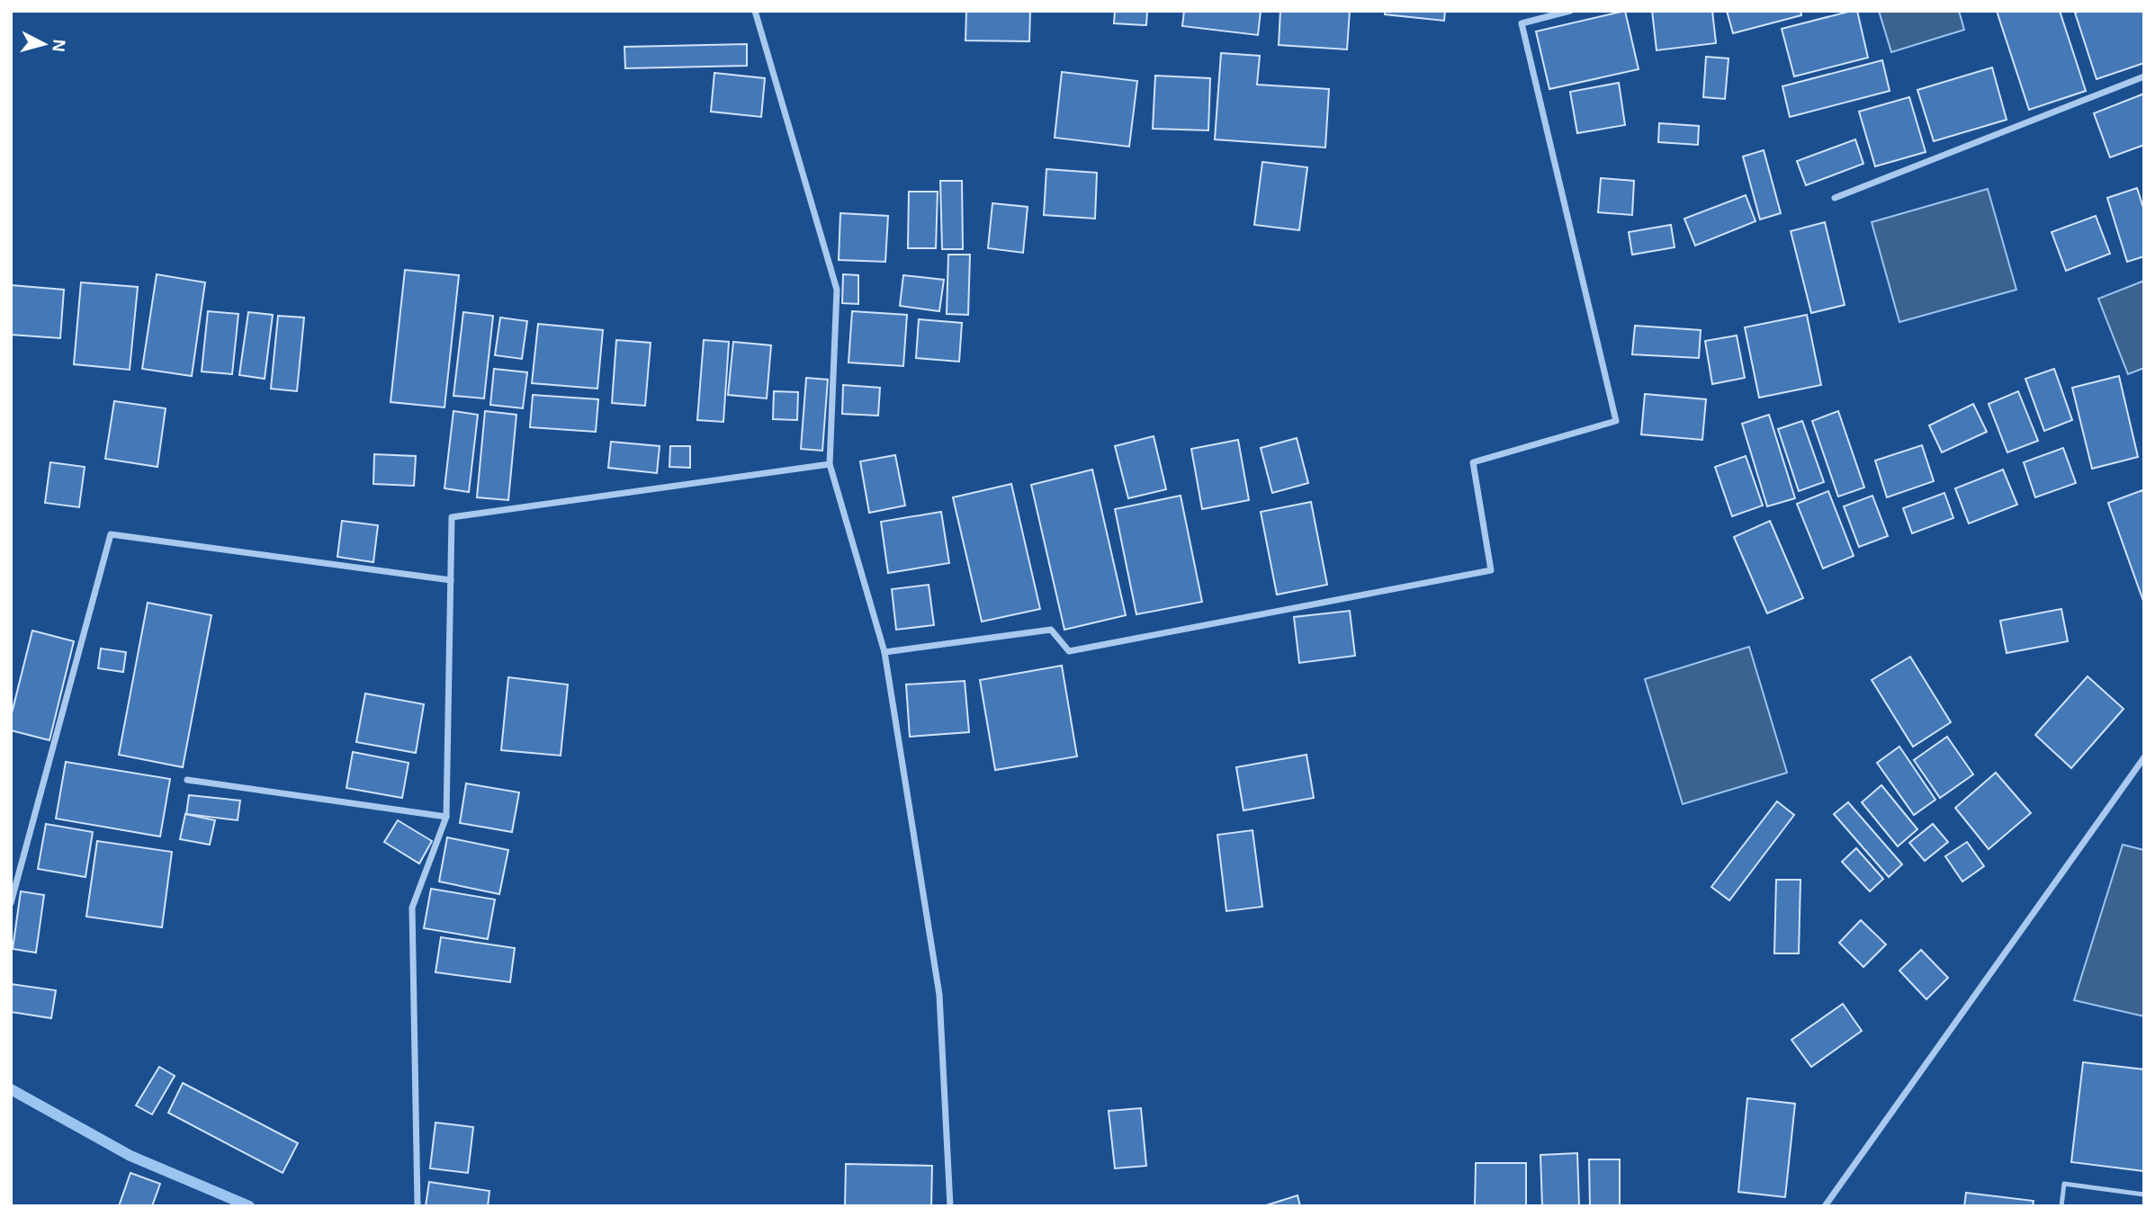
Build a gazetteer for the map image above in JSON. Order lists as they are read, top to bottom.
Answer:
{
  "north": "right"
}
